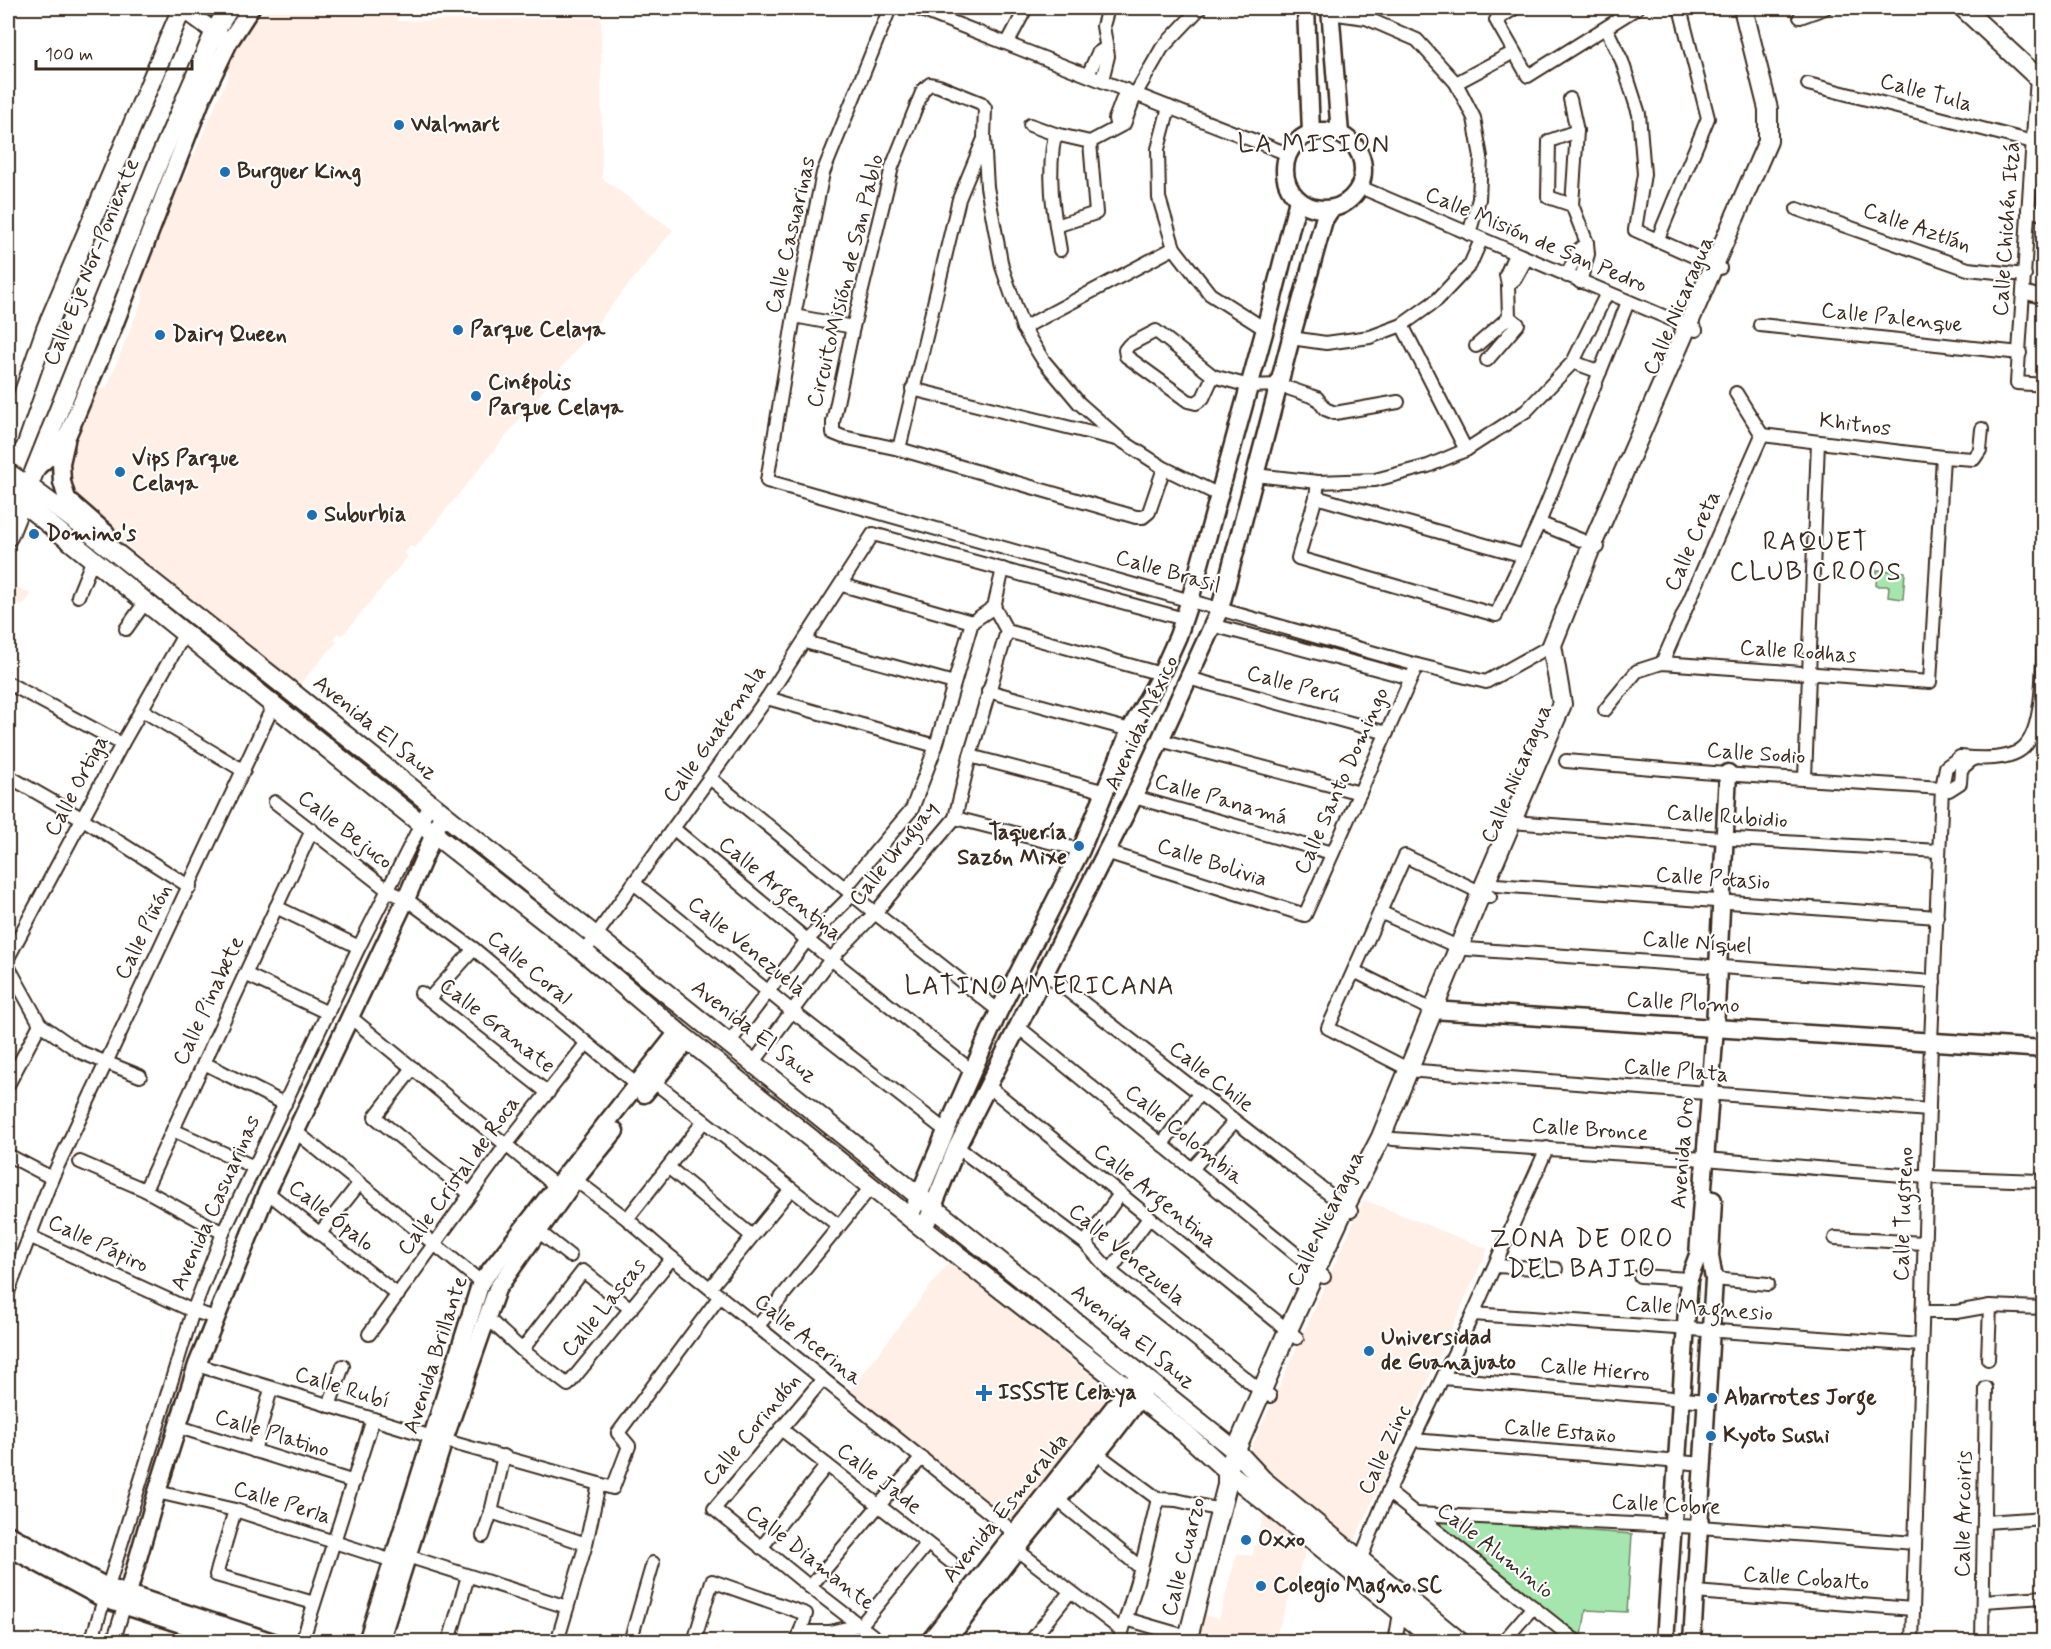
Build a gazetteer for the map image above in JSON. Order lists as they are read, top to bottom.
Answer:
{
  "streets": {
    "main road": [
      "Calle Eje Nor-Poniente",
      "Calle Nicaragua",
      "Avenida El Sauz",
      "Calle Cuarzo"
    ],
    "street": [
      "Calle Tula",
      "Calle Aztlán",
      "Calle Chichén Itzá",
      "Calle Casuarinas",
      "Calle Misión de San Pedro",
      "CircuitoMisión de San Pablo",
      "Calle Palenque",
      "Khitnos",
      "Calle Creta",
      "Calle Brasil",
      "Calle Rodhas",
      "Calle Perú",
      "Avenida México",
      "Calle Guatemala",
      "Calle Sodio",
      "Calle Santo Domingo",
      "Calle Ortiga",
      "Calle Panamá",
      "Calle Rubidio",
      "Calle Bejuco",
      "Calle Uruguay",
      "Calle Bolivia",
      "Calle Potasio",
      "Calle Argentina",
      "Calle Piñón",
      "Calle Níquel",
      "Calle Venezuela",
      "Calle Coral",
      "Calle Pinabete",
      "Calle Plomo",
      "Calle Granate",
      "Calle Plata",
      "Calle Chile",
      "Calle Bronce",
      "Calle Colombia",
      "Avenida Oro",
      "Calle Cristal de Roca",
      "Avenida Casuarinas",
      "Calle Tugsteno",
      "Calle Ópalo",
      "Calle Pápiro",
      "Calle Lascas",
      "Calle Magnesio",
      "Calle Acerina",
      "Avenida Brillante",
      "Calle Hierro",
      "Calle Rubí",
      "Calle Corindón",
      "Calle Estaño",
      "Calle Platino",
      "Calle Zinc",
      "Calle Jade",
      "Calle Perla",
      "Calle Cobre",
      "Avenida Esmeralda",
      "Calle Arcoiris",
      "Calle Aluminio",
      "Calle Diamante",
      "Calle Cobalto"
    ]
  },
  "crossings": [
    ["Calle Tula", "Calle Chichén Itzá"],
    ["Calle Aztlán", "Calle Chichén Itzá"],
    ["Calle Chichén Itzá", "Calle Palenque"],
    ["Calle Casuarinas", "Calle Brasil"],
    ["Calle Misión de San Pedro", "Calle Nicaragua"],
    ["Calle Misión de San Pedro", "Avenida México"],
    ["Calle Eje Nor-Poniente", "Avenida El Sauz"],
    ["Calle Nicaragua", "Calle Brasil"],
    ["Calle Nicaragua", "Avenida El Sauz"],
    ["Calle Nicaragua", "Calle Rubidio"],
    ["Calle Nicaragua", "Calle Potasio"],
    ["Calle Nicaragua", "Calle Argentina"],
    ["Calle Nicaragua", "Calle Níquel"],
    ["Calle Nicaragua", "Calle Venezuela"],
    ["Calle Nicaragua", "Calle Plomo"],
    ["Calle Nicaragua", "Calle Plata"],
    ["Calle Nicaragua", "Calle Chile"],
    ["Calle Nicaragua", "Calle Bronce"],
    ["Calle Nicaragua", "Calle Colombia"],
    ["Calle Nicaragua", "Calle Cuarzo"],
    ["Khitnos", "Calle Creta"],
    ["Khitnos", "Calle Rodhas"],
    ["Calle Creta", "Calle Rodhas"],
    ["Calle Brasil", "Avenida México"],
    ["Calle Brasil", "Calle Santo Domingo"],
    ["Calle Perú", "Avenida México"],
    ["Calle Perú", "Calle Santo Domingo"],
    ["Avenida México", "Avenida El Sauz"],
    ["Avenida México", "Calle Panamá"],
    ["Avenida México", "Calle Bolivia"],
    ["Avenida México", "Calle Argentina"],
    ["Avenida México", "Calle Venezuela"],
    ["Avenida México", "Calle Chile"],
    ["Avenida México", "Calle Colombia"],
    ["Avenida El Sauz", "Calle Guatemala"],
    ["Avenida El Sauz", "Calle Ortiga"],
    ["Avenida El Sauz", "Calle Uruguay"],
    ["Avenida El Sauz", "Calle Piñón"],
    ["Avenida El Sauz", "Avenida Casuarinas"],
    ["Avenida El Sauz", "Avenida Brillante"],
    ["Avenida El Sauz", "Calle Zinc"],
    ["Avenida El Sauz", "Avenida Esmeralda"],
    ["Avenida El Sauz", "Calle Cuarzo"],
    ["Calle Guatemala", "Calle Argentina"],
    ["Calle Guatemala", "Calle Venezuela"],
    ["Calle Sodio", "Avenida Oro"],
    ["Calle Sodio", "Calle Tugsteno"],
    ["Calle Santo Domingo", "Calle Panamá"],
    ["Calle Santo Domingo", "Calle Bolivia"],
    ["Calle Rubidio", "Avenida Oro"],
    ["Calle Rubidio", "Calle Tugsteno"],
    ["Calle Bejuco", "Calle Coral"],
    ["Calle Bejuco", "Calle Pinabete"],
    ["Calle Bejuco", "Avenida Casuarinas"],
    ["Calle Uruguay", "Calle Argentina"],
    ["Calle Uruguay", "Calle Venezuela"],
    ["Calle Potasio", "Avenida Oro"],
    ["Calle Potasio", "Calle Tugsteno"],
    ["Calle Piñón", "Calle Pápiro"],
    ["Calle Níquel", "Avenida Oro"],
    ["Calle Níquel", "Calle Tugsteno"],
    ["Calle Coral", "Calle Granate"],
    ["Calle Coral", "Calle Cristal de Roca"],
    ["Calle Coral", "Avenida Casuarinas"],
    ["Calle Coral", "Avenida Brillante"],
    ["Calle Plomo", "Avenida Oro"],
    ["Calle Plomo", "Calle Tugsteno"],
    ["Calle Granate", "Calle Cristal de Roca"],
    ["Calle Plata", "Avenida Oro"],
    ["Calle Plata", "Calle Tugsteno"],
    ["Calle Bronce", "Avenida Oro"],
    ["Calle Bronce", "Calle Tugsteno"],
    ["Calle Bronce", "Calle Zinc"],
    ["Avenida Oro", "Calle Magnesio"],
    ["Avenida Oro", "Calle Hierro"],
    ["Avenida Oro", "Calle Estaño"],
    ["Avenida Oro", "Calle Cobre"],
    ["Avenida Oro", "Calle Cobalto"],
    ["Calle Cristal de Roca", "Calle Ópalo"],
    ["Calle Cristal de Roca", "Calle Acerina"],
    ["Avenida Casuarinas", "Calle Ópalo"],
    ["Avenida Casuarinas", "Calle Pápiro"],
    ["Avenida Casuarinas", "Calle Acerina"],
    ["Avenida Casuarinas", "Calle Rubí"],
    ["Avenida Casuarinas", "Calle Platino"],
    ["Avenida Casuarinas", "Calle Perla"],
    ["Calle Tugsteno", "Calle Magnesio"],
    ["Calle Tugsteno", "Calle Cobre"],
    ["Calle Tugsteno", "Calle Cobalto"],
    ["Calle Lascas", "Calle Acerina"],
    ["Calle Magnesio", "Calle Zinc"],
    ["Calle Acerina", "Avenida Brillante"],
    ["Calle Acerina", "Calle Rubí"],
    ["Calle Acerina", "Calle Corindón"],
    ["Calle Acerina", "Avenida Esmeralda"],
    ["Calle Acerina", "Calle Cuarzo"],
    ["Avenida Brillante", "Calle Rubí"],
    ["Avenida Brillante", "Calle Perla"],
    ["Calle Hierro", "Calle Zinc"],
    ["Calle Corindón", "Calle Jade"],
    ["Calle Corindón", "Calle Diamante"],
    ["Calle Estaño", "Calle Zinc"],
    ["Calle Zinc", "Calle Aluminio"],
    ["Calle Cobre", "Calle Aluminio"]
  ],
  "districts": [
    "LA MISION",
    "RAQUET CLUB CROOS",
    "LATINOAMERICANA",
    "ZONA DE ORO DEL BAJIO"
  ],
  "places": {
    "other": [
      "Walmart",
      "Burguer King",
      "Parque Celaya",
      "Dairy Queen",
      "Cinépolis Parque Celaya",
      "Vips Parque Celaya",
      "Suburbia",
      "Domino's",
      "Taquería Sazón Mixe",
      "Universidad de Guanajuato",
      "Abarrotes Jorge",
      "Kyoto Sushi",
      "Oxxo",
      "Colegio Magno SC"
    ],
    "health": ["ISSSTE Celaya"]
  },
  "scale_bar": "100 m"
}
